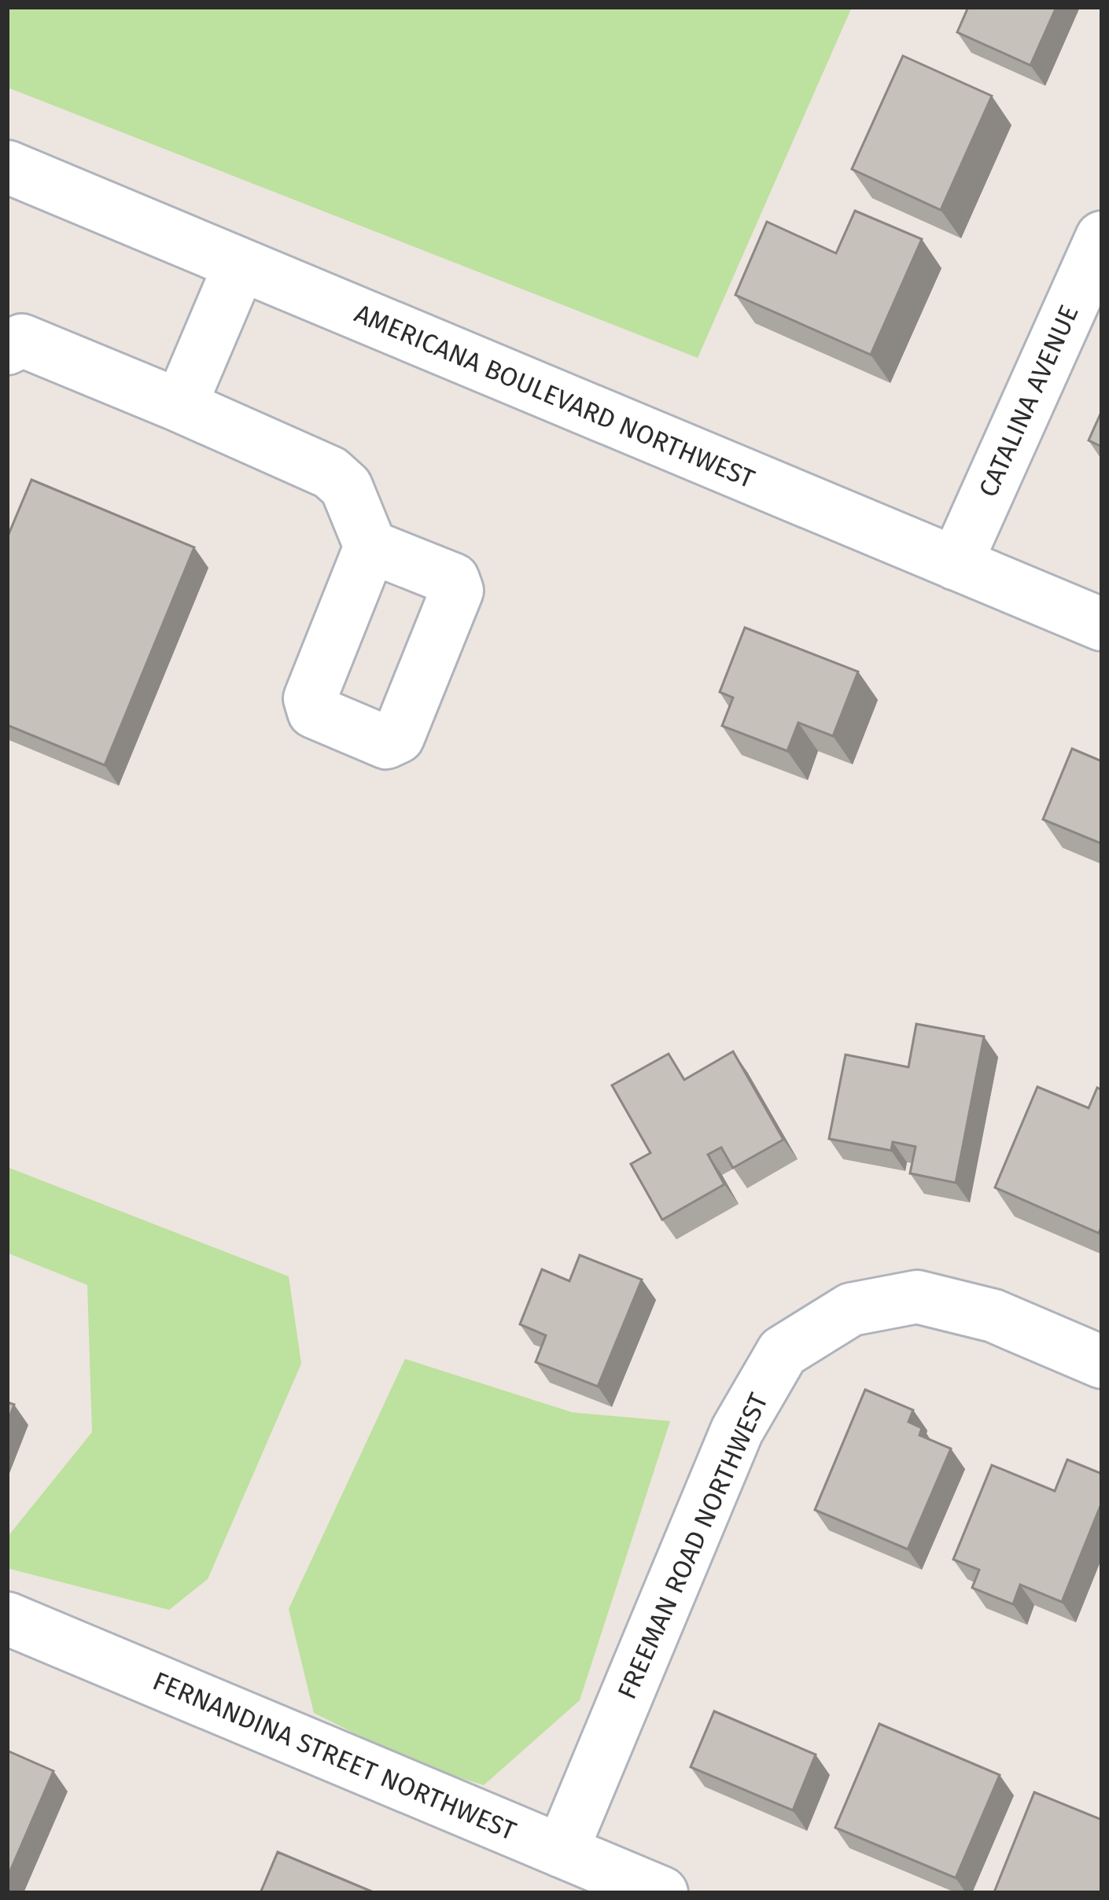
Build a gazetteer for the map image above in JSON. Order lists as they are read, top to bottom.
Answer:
{
  "streets": {
    "street": [
      "AMERICANA BOULEVARD NORTHWEST",
      "CATALINA AVENUE",
      "FREEMAN ROAD NORTHWEST",
      "FERNANDINA STREET NORTHWEST"
    ]
  },
  "crossings": [
    ["AMERICANA BOULEVARD NORTHWEST", "CATALINA AVENUE"],
    ["FREEMAN ROAD NORTHWEST", "FERNANDINA STREET NORTHWEST"]
  ]
}
